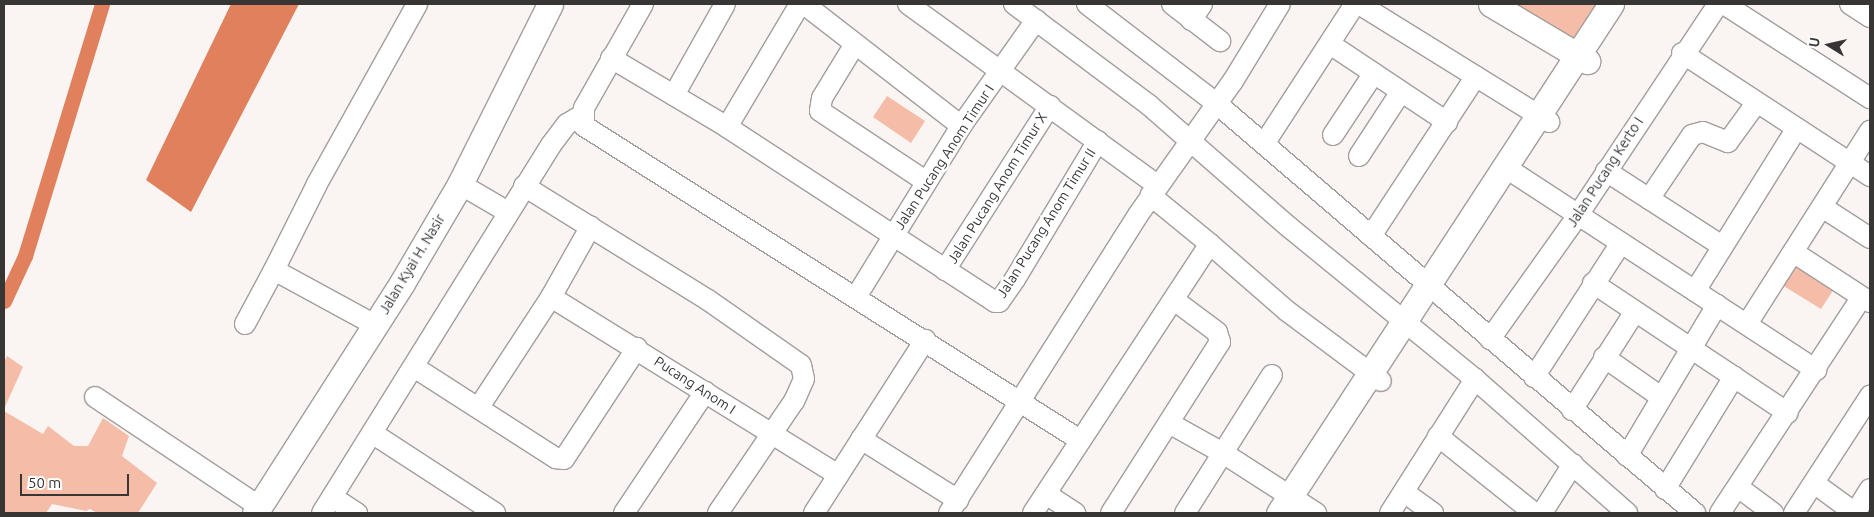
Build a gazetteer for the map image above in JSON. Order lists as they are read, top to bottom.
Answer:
{
  "streets": {
    "main road": ["Jalan Kyai H. Nasir"],
    "street": [
      "Jalan Pucang Anom Timur I",
      "Jalan Pucang Kerto I",
      "Jalan Pucang Anom Timur X",
      "Jalan Pucang Anom Timur II",
      "Pucang Anom I"
    ]
  },
  "crossings": [
    ["Jalan Pucang Anom Timur I", "Jalan Pucang Anom Timur II"],
    ["Jalan Pucang Anom Timur X", "Jalan Pucang Anom Timur II"]
  ],
  "scale_bar": "50 m",
  "north": "left"
}
